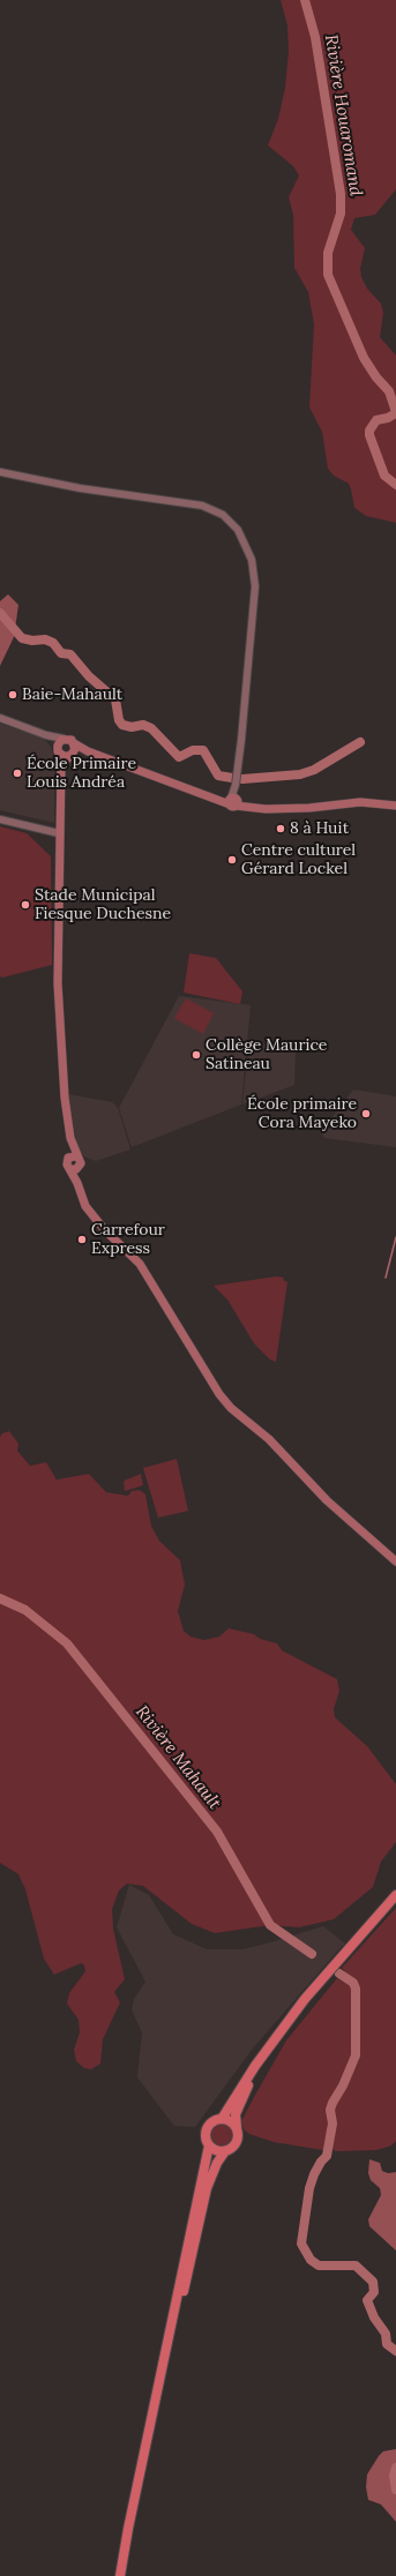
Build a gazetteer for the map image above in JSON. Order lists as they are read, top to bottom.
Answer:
{
  "water": ["Rivière Houaromand", "Rivière Mahault"],
  "places": [
    "Baie-Mahault",
    "École Primaire Louis Andréa",
    "8 à Huit",
    "Centre culturel Gérard Lockel",
    "Stade Municipal Fiesque Duchesne",
    "Collège Maurice Satineau",
    "École primaire Cora Mayeko",
    "Carrefour Express"
  ]
}
